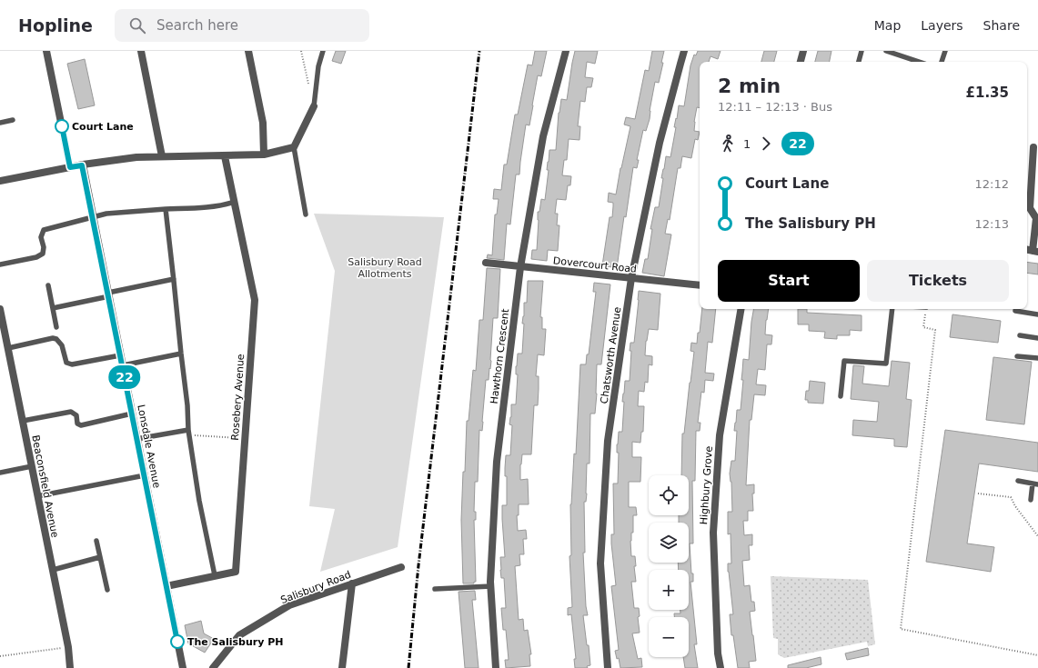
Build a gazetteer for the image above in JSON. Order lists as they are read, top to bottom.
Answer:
{
  "streets": {
    "street": [
      "Dovercourt Road",
      "Chatsworth Avenue",
      "Hawthorn Crescent",
      "Rosebery Avenue",
      "Lonsdale Avenue",
      "Highbury Grove",
      "Beaconsfield Avenue",
      "Salisbury Road"
    ]
  },
  "crossings": [
    ["Dovercourt Road", "Chatsworth Avenue"],
    ["Dovercourt Road", "Hawthorn Crescent"],
    ["Rosebery Avenue", "Lonsdale Avenue"]
  ],
  "parks": ["Salisbury Road Allotments"],
  "places": ["Court Lane", "The Salisbury PH"],
  "lines": ["bus line 22"],
  "page": {
    "header": "Hopline",
    "search": "Search here",
    "nav": ["Map", "Layers", "Share"],
    "on_map": "22",
    "heading": ["2 min", "12:11 – 12:13 · Bus", "£1.35"],
    "legs": ["1", "22"],
    "list": [
      {
        "name": "Court Lane",
        "value": "12:12"
      },
      {
        "name": "The Salisbury PH",
        "value": "12:13"
      }
    ],
    "buttons": ["Start", "Tickets"],
    "map_buttons": ["+", "−"]
  }
}
